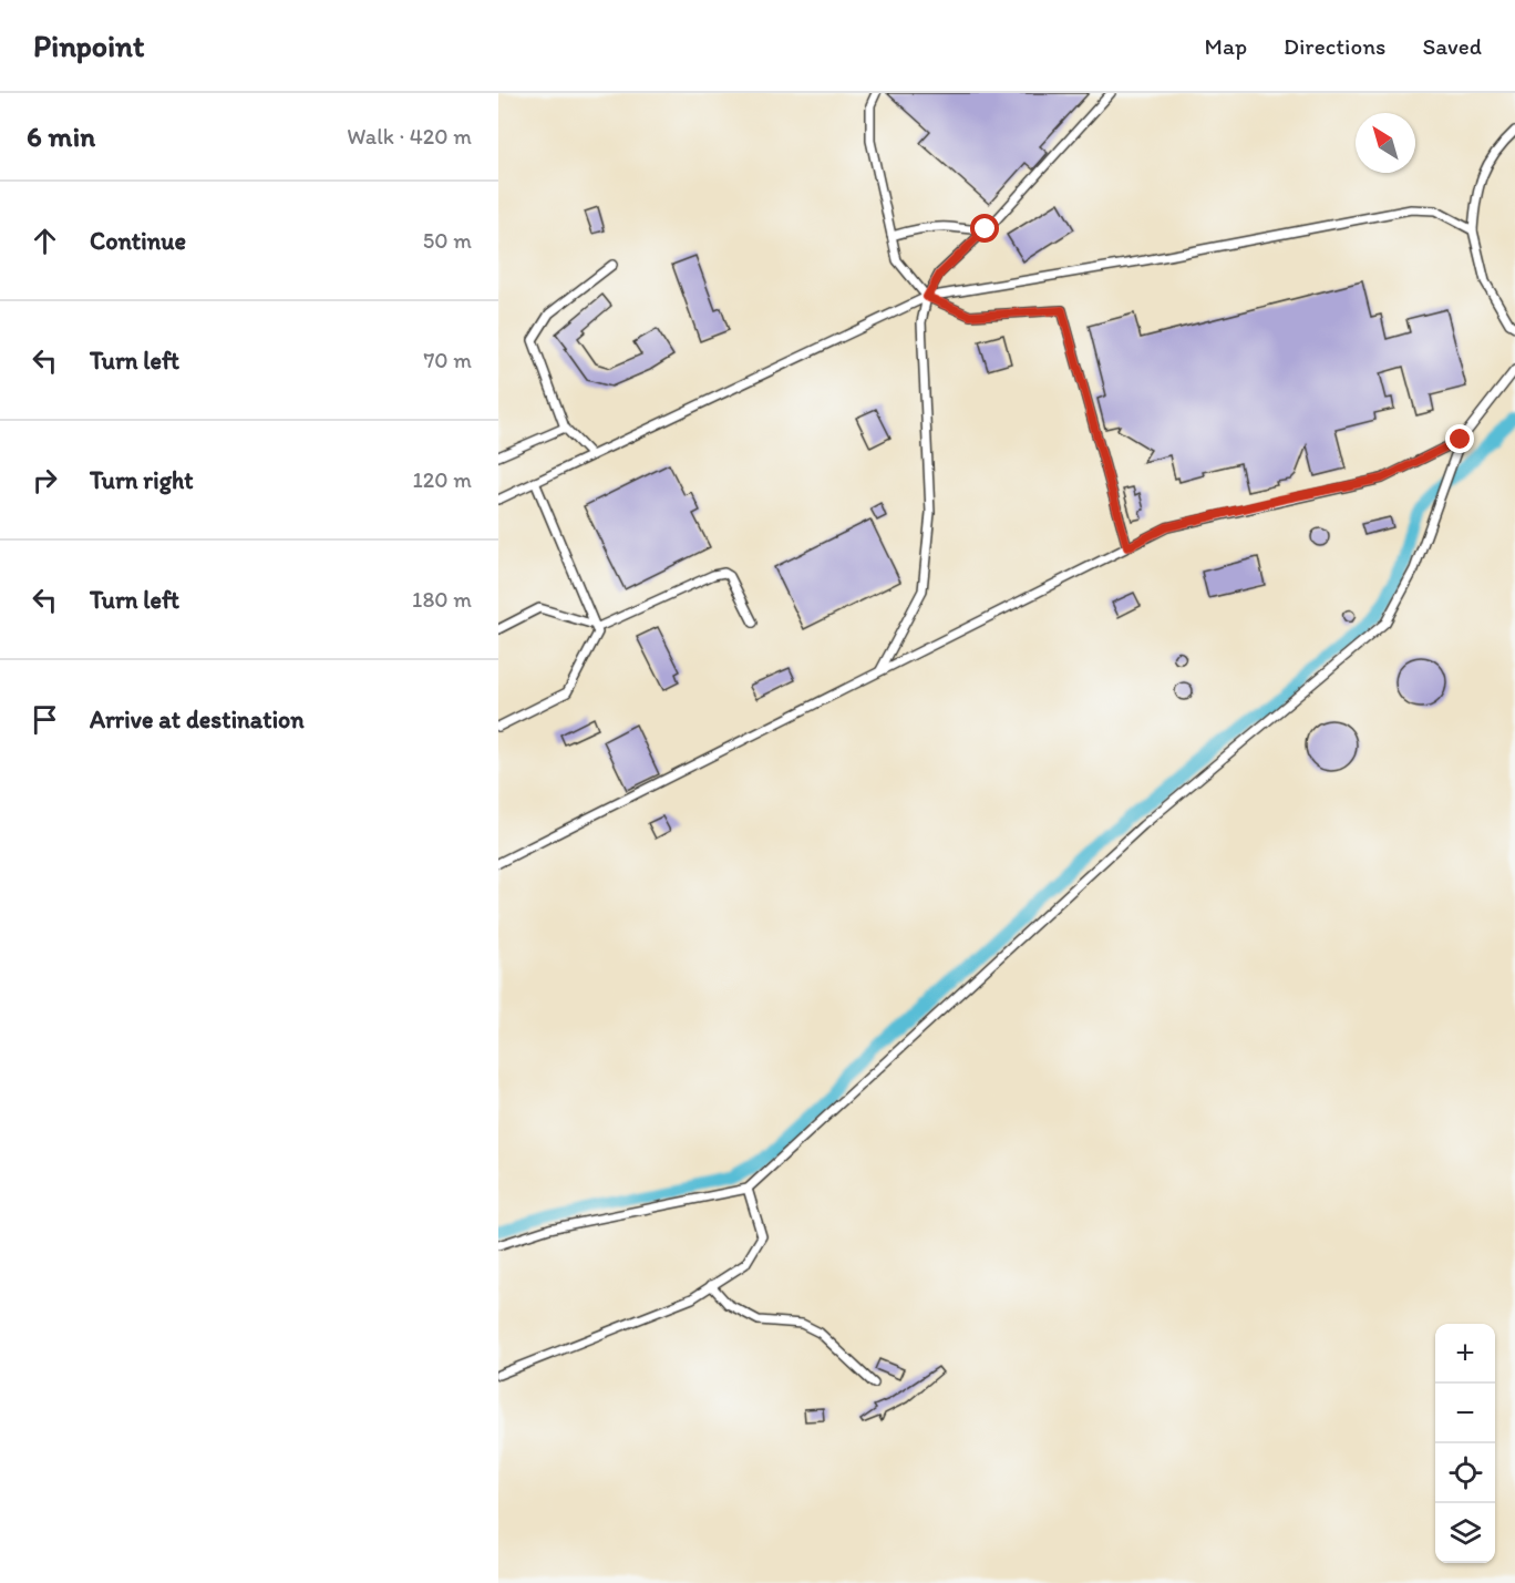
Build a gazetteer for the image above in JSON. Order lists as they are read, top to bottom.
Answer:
{
  "north": "top left",
  "page": {
    "header": "Pinpoint",
    "nav": ["Map", "Directions", "Saved"],
    "heading": ["6 min", "Walk · 420 m"],
    "list": [
      ["Continue", "50 m"],
      ["Turn left", "70 m"],
      ["Turn right", "120 m"],
      ["Turn left", "180 m"],
      "Arrive at destination"
    ],
    "map_buttons": ["+", "−"]
  }
}
